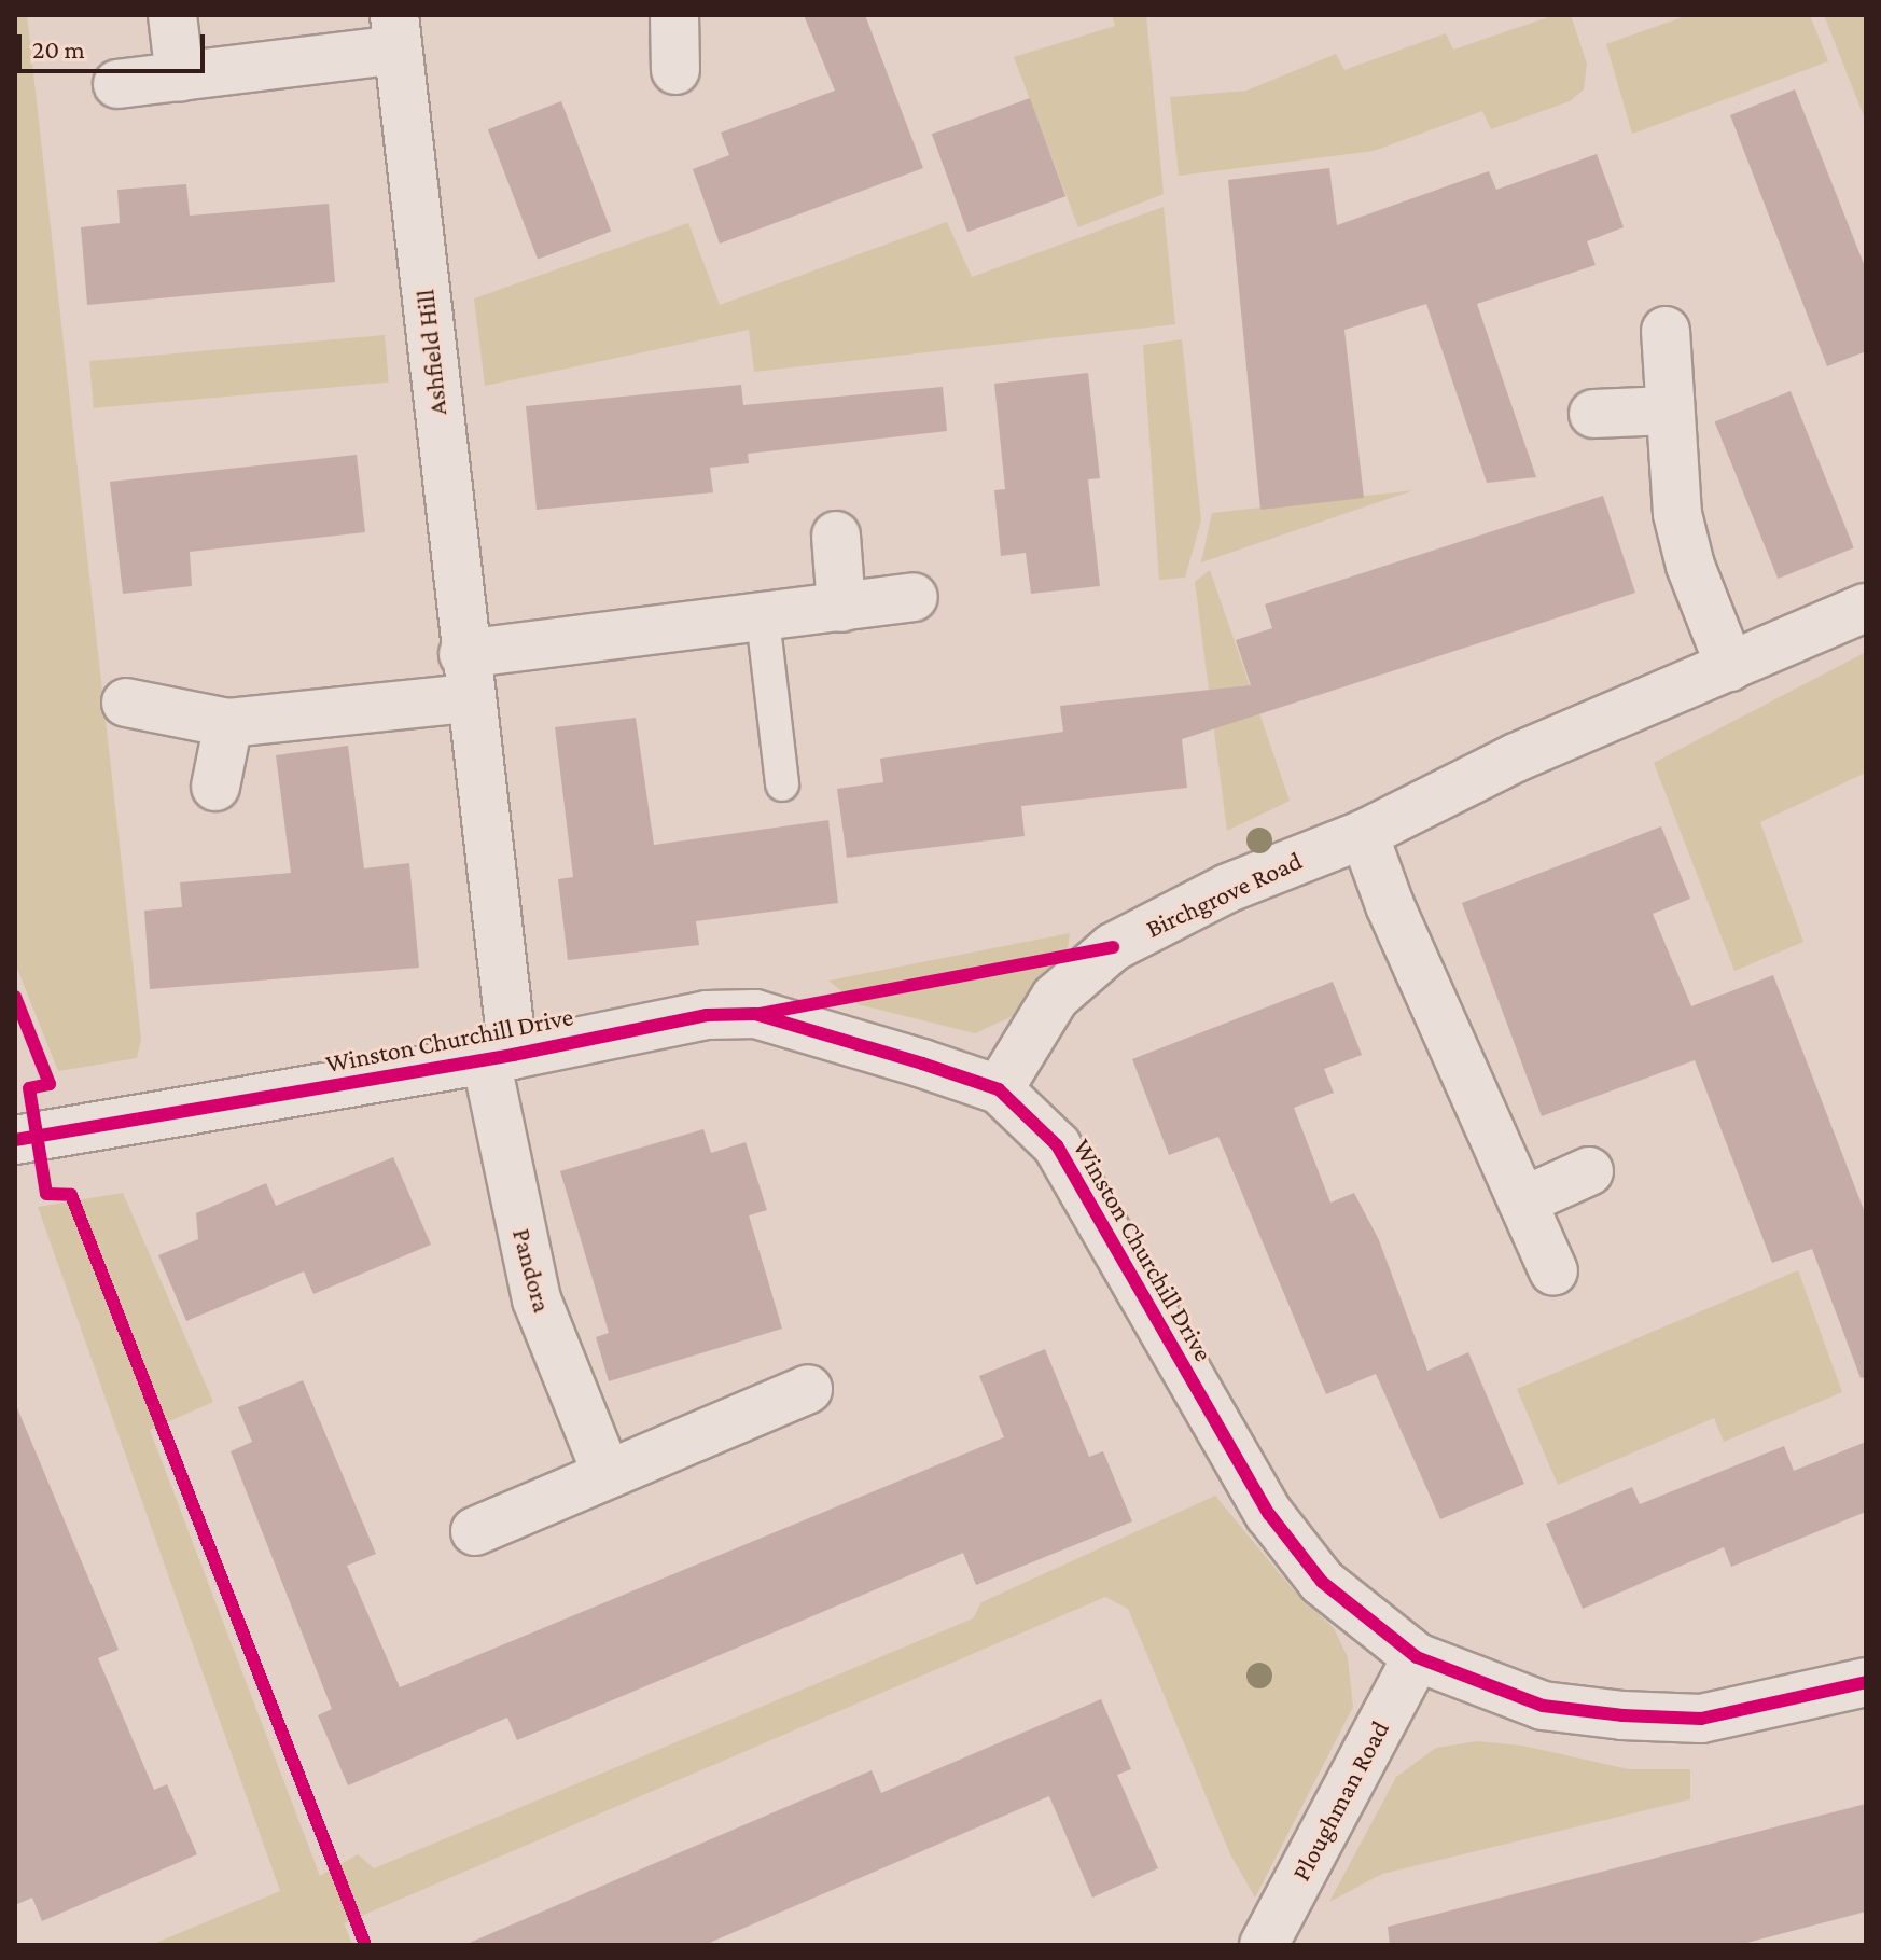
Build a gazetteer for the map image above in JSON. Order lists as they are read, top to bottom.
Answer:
{
  "streets": {
    "street": [
      "Ashfield Hill",
      "Birchgrove Road",
      "Winston Churchill Drive",
      "Pandora",
      "Ploughman Road"
    ]
  },
  "crossings": [
    ["Ashfield Hill", "Winston Churchill Drive"],
    ["Ashfield Hill", "Pandora"],
    ["Birchgrove Road", "Winston Churchill Drive"],
    ["Winston Churchill Drive", "Pandora"],
    ["Winston Churchill Drive", "Ploughman Road"]
  ],
  "scale_bar": "20 m"
}
